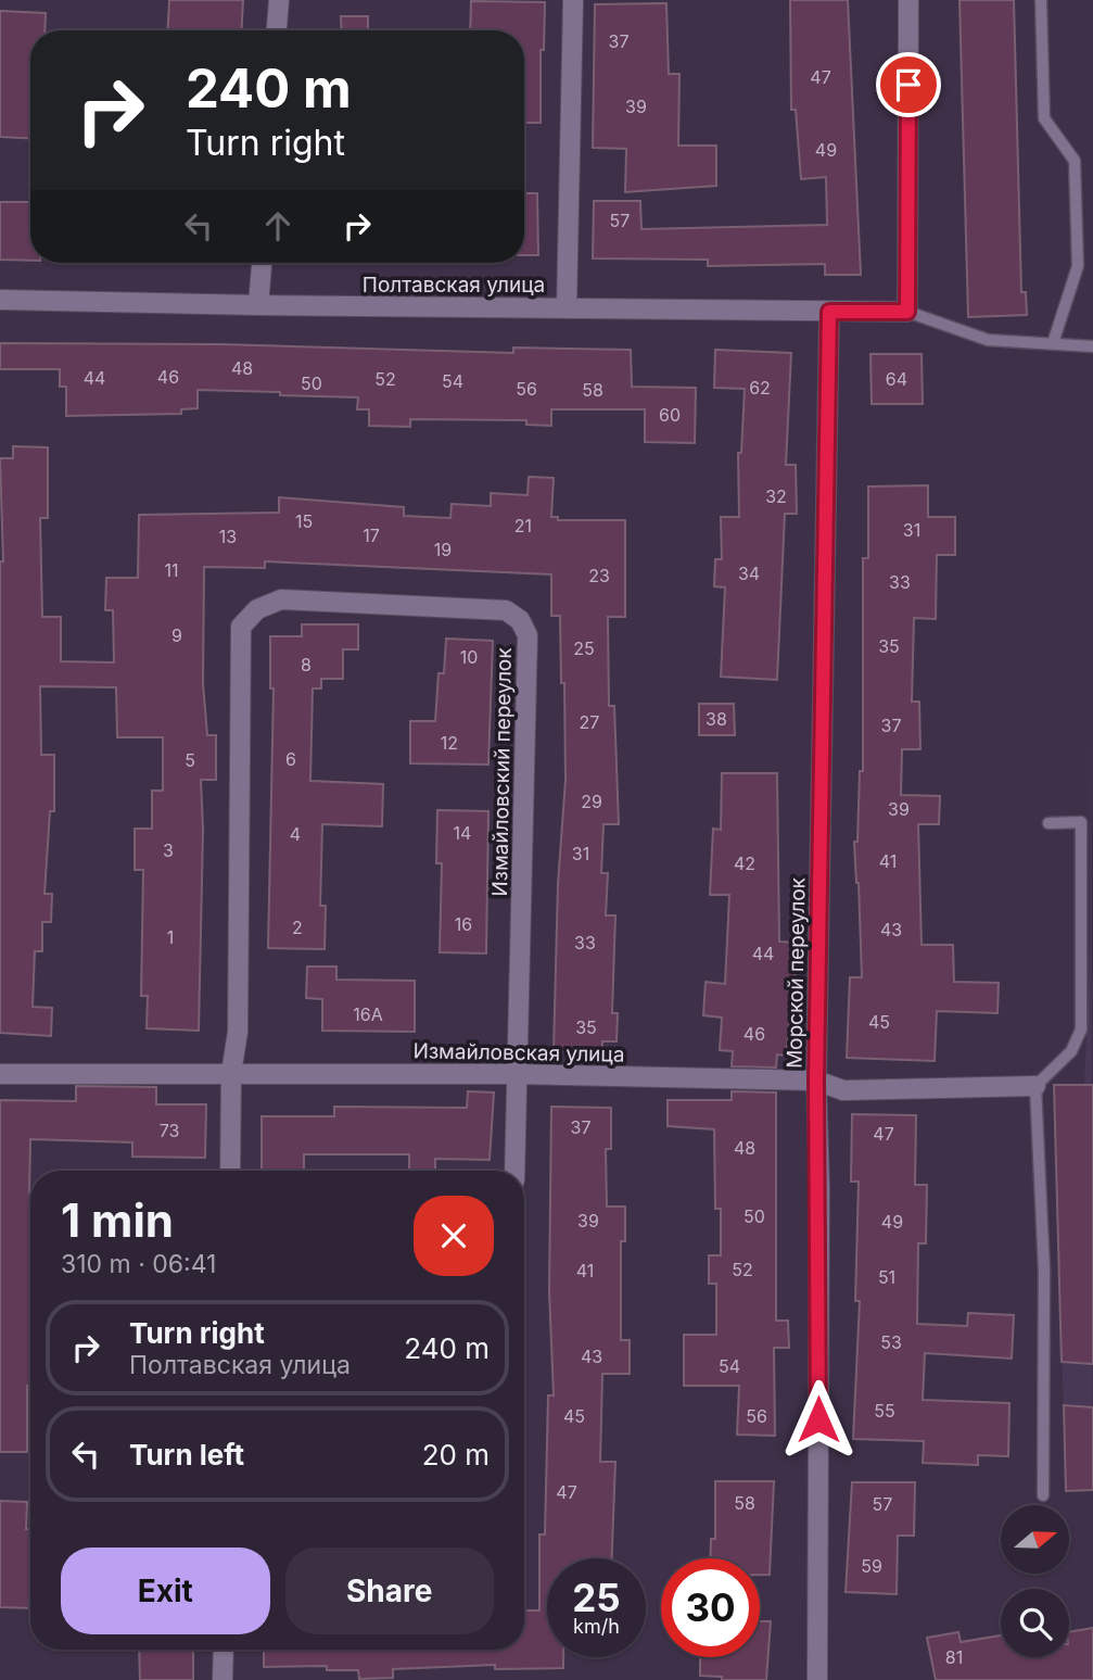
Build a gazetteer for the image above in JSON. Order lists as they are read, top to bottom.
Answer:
{
  "streets": {
    "street": [
      "Полтавская улица",
      "Измайловский переулок",
      "Морской переулок",
      "Измайловская улица"
    ]
  },
  "crossings": [
    ["Полтавская улица", "Морской переулок"],
    ["Измайловский переулок", "Измайловская улица"],
    ["Морской переулок", "Измайловская улица"]
  ],
  "house_numbers": [
    "37",
    "47",
    "39",
    "49",
    "57",
    "48",
    "46",
    "44",
    "52",
    "64",
    "54",
    "50",
    "62",
    "56",
    "58",
    "60",
    "32",
    "15",
    "21",
    "31",
    "17",
    "13",
    "19",
    "11",
    "34",
    "23",
    "33",
    "9",
    "35",
    "25",
    "10",
    "8",
    "38",
    "27",
    "37",
    "12",
    "6",
    "5",
    "29",
    "39",
    "14",
    "4",
    "3",
    "31",
    "41",
    "42",
    "16",
    "2",
    "43",
    "1",
    "33",
    "44",
    "16А",
    "45",
    "35",
    "46",
    "37",
    "73",
    "47",
    "48",
    "50",
    "39",
    "49",
    "52",
    "41",
    "51",
    "53",
    "43",
    "54",
    "55",
    "45",
    "56",
    "47",
    "58",
    "57",
    "59",
    "81"
  ],
  "north": "right",
  "page": {
    "turn": ["240 m", "Turn right"],
    "heading": ["1 min", "310 m · 06:41"],
    "list": [
      {
        "name": "Turn right",
        "note": "Полтавская улица",
        "value": "240 m"
      },
      {
        "name": "Turn left",
        "value": "20 m"
      }
    ],
    "buttons": ["Exit", "Share"],
    "speed": "25 km/h",
    "limit": "30"
  }
}
